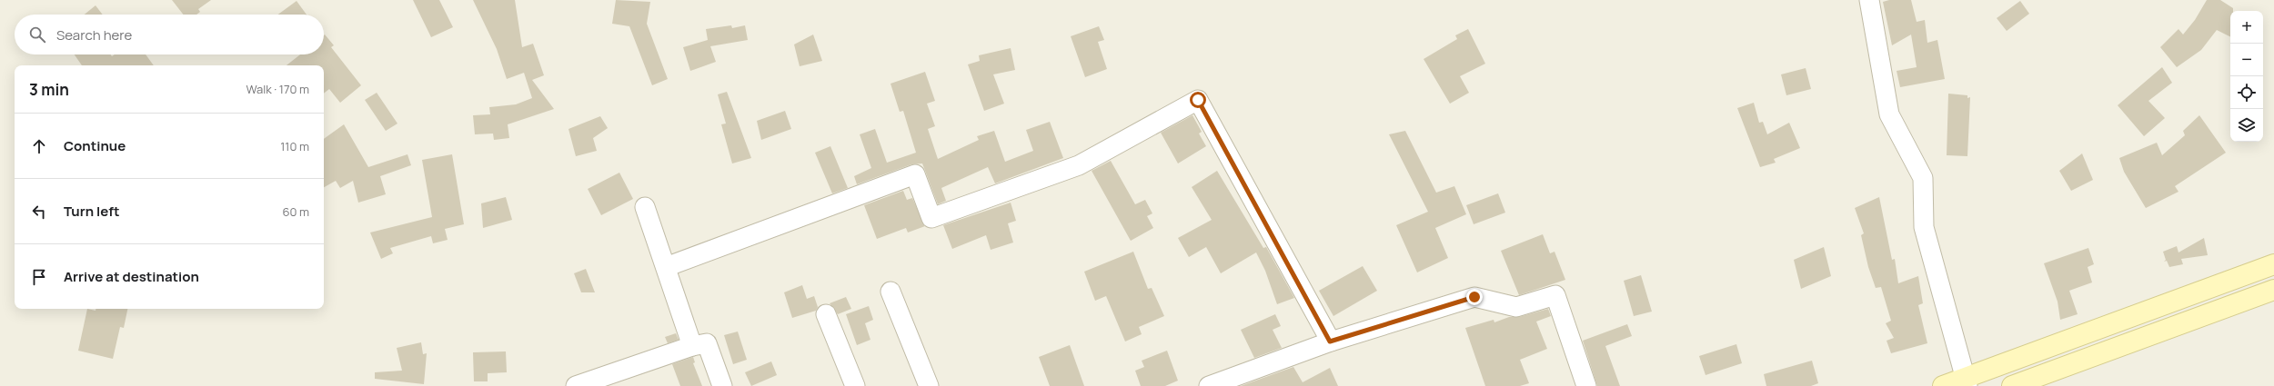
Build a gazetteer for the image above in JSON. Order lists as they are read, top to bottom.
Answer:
{
  "page": {
    "map_buttons": ["+", "−"],
    "search": "Search here",
    "heading": ["3 min", "Walk · 170 m"],
    "list": [
      ["Continue", "110 m"],
      ["Turn left", "60 m"],
      "Arrive at destination"
    ]
  }
}
